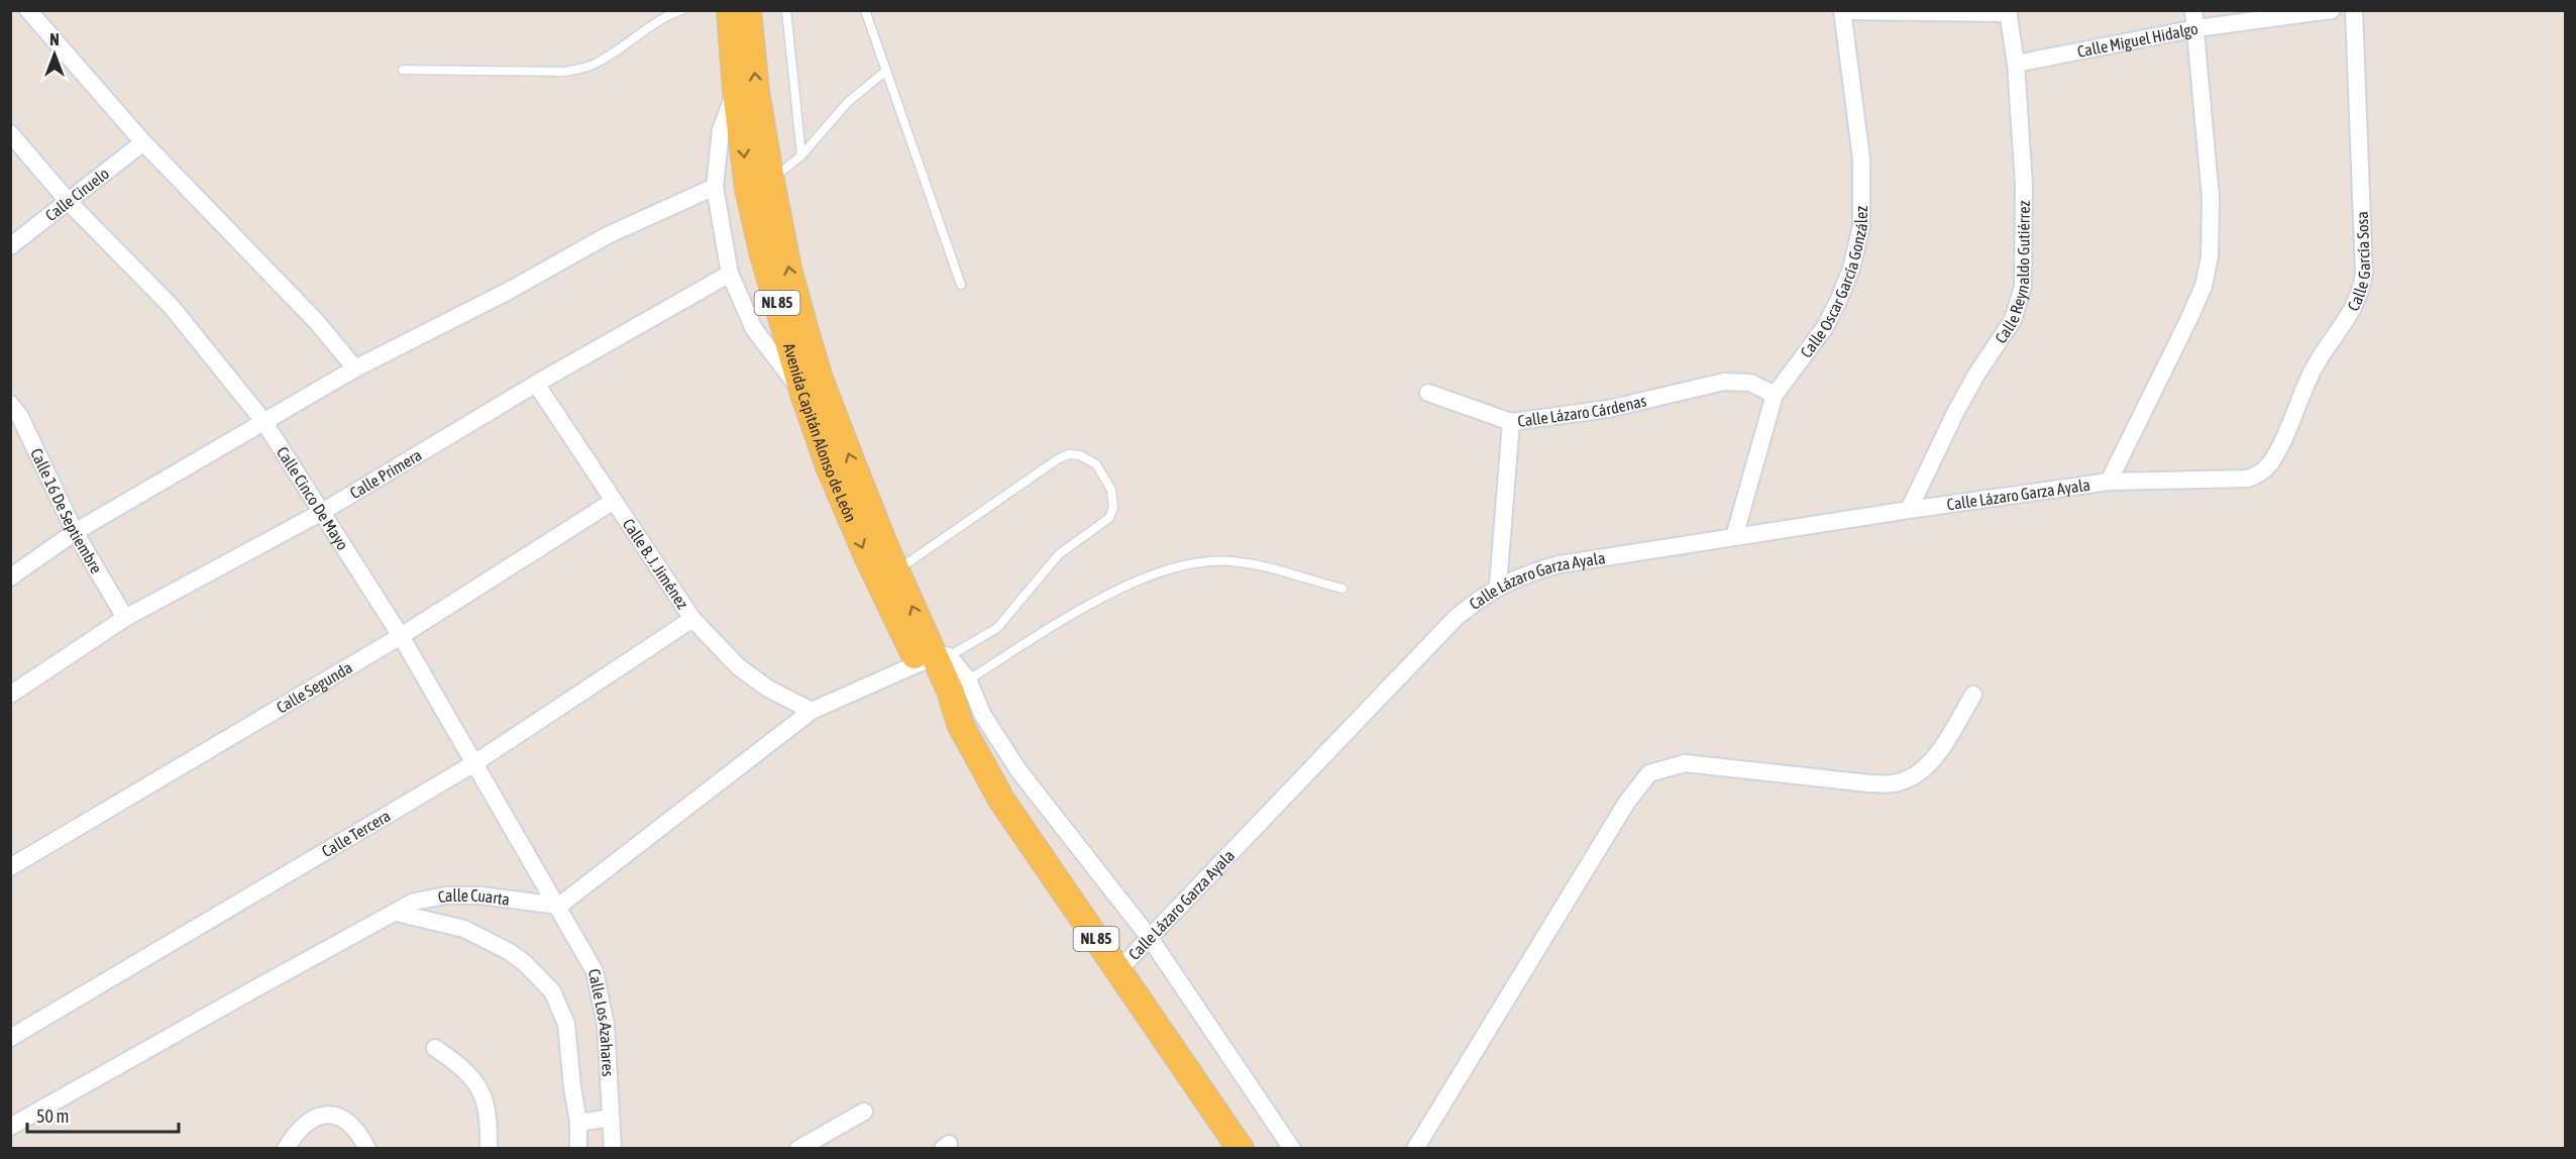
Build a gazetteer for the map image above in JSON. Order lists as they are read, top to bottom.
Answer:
{
  "streets": {
    "main road": ["NL 85", "Avenida Capitán Alonso de León"],
    "street": [
      "Calle Miguel Hidalgo",
      "Calle Ciruelo",
      "Calle García Sosa",
      "Calle Reynaldo Gutiérrez",
      "Calle Oscar García González",
      "Calle Lázaro Cárdenas",
      "Calle Primera",
      "Calle Lázaro Garza Ayala",
      "Calle Cinco De Mayo",
      "Calle 16 De Septiembre",
      "Calle B. J. Jiménez",
      "Calle Segunda",
      "Calle Tercera",
      "Calle Cuarta",
      "Calle Los Azahares"
    ]
  },
  "crossings": [
    ["Calle Miguel Hidalgo", "Calle Reynaldo Gutiérrez"],
    ["Calle Miguel Hidalgo", "Calle Lázaro Garza Ayala"],
    ["Calle Ciruelo", "Calle Cinco De Mayo"],
    ["Calle García Sosa", "Calle Lázaro Garza Ayala"],
    ["Calle Reynaldo Gutiérrez", "Calle Lázaro Garza Ayala"],
    ["Calle Oscar García González", "Calle Lázaro Cárdenas"],
    ["Calle Oscar García González", "Calle Lázaro Garza Ayala"],
    ["Calle Lázaro Cárdenas", "Calle Lázaro Garza Ayala"],
    ["Avenida Capitán Alonso de León", "Calle Lázaro Garza Ayala"],
    ["Calle Primera", "Calle Cinco De Mayo"],
    ["Calle Primera", "Calle 16 De Septiembre"],
    ["Calle Primera", "Calle B. J. Jiménez"],
    ["Calle Cinco De Mayo", "Calle Segunda"],
    ["Calle Cinco De Mayo", "Calle Tercera"],
    ["Calle Cinco De Mayo", "Calle Cuarta"],
    ["Calle Cinco De Mayo", "Calle Los Azahares"],
    ["Calle B. J. Jiménez", "Calle Segunda"],
    ["Calle B. J. Jiménez", "Calle Tercera"],
    ["Calle Cuarta", "Calle Los Azahares"]
  ],
  "scale_bar": "50 m",
  "north": "top"
}
